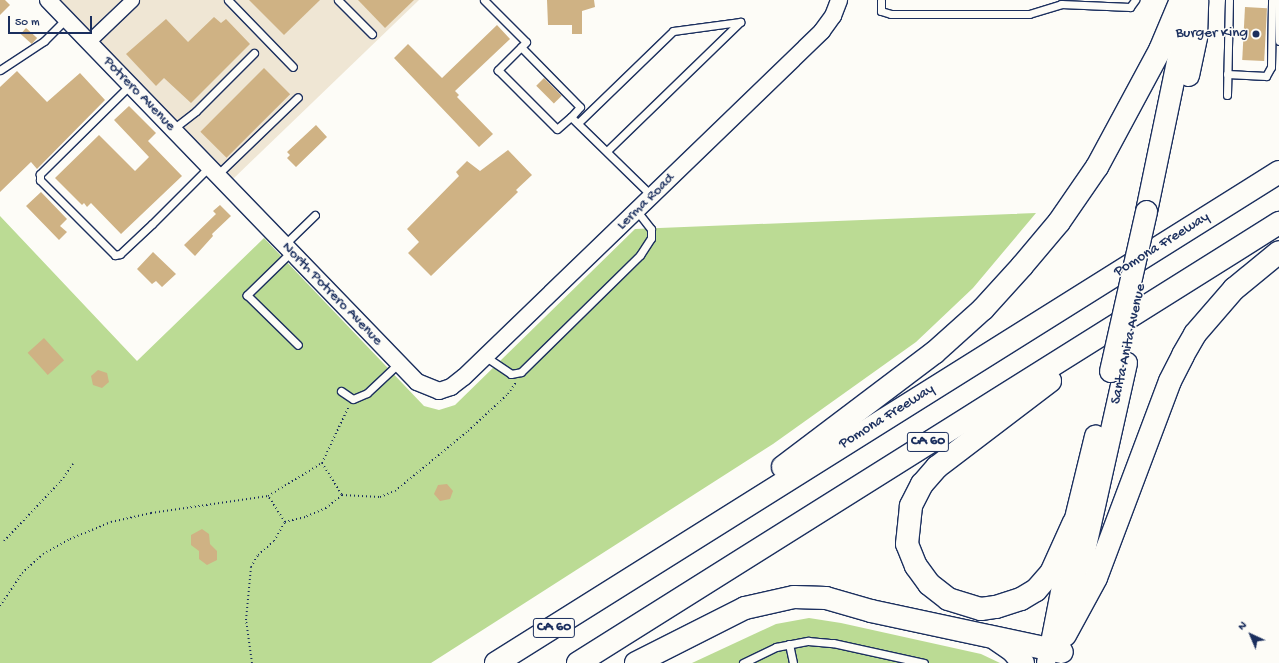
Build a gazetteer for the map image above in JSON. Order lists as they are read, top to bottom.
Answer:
{
  "streets": {
    "highway": ["Pomona Freeway", "CA 60"],
    "main road": ["Santa Anita Avenue"],
    "street": ["Potrero Avenue", "Lerma Road", "North Potrero Avenue"]
  },
  "crossings": [
    ["Potrero Avenue", "North Potrero Avenue"],
    ["Lerma Road", "North Potrero Avenue"]
  ],
  "places": ["Burger King"],
  "scale_bar": "50 m",
  "north": "top left"
}
